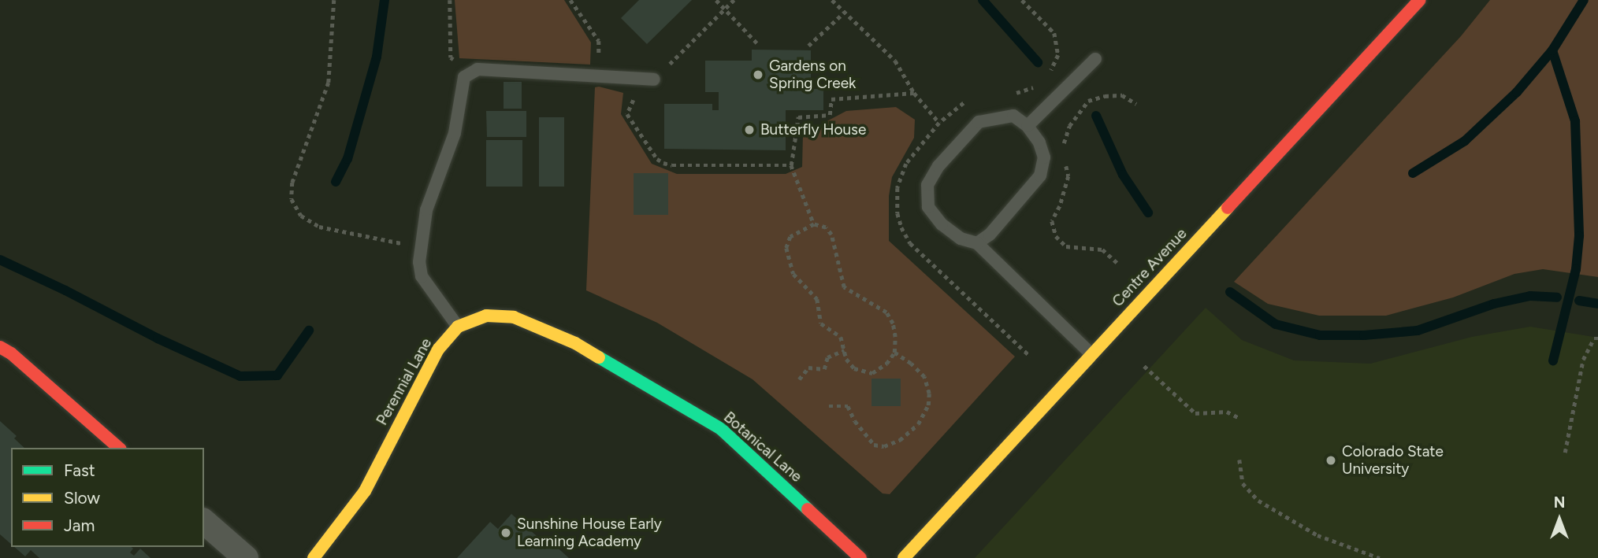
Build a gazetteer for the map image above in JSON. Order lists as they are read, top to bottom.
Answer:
{
  "streets": {
    "street": ["Centre Avenue", "Perennial Lane", "Botanical Lane"]
  },
  "crossings": [
    ["Perennial Lane", "Botanical Lane"]
  ],
  "places": [
    "Gardens on Spring Creek",
    "Butterfly House",
    "Colorado State University",
    "Sunshine House Early Learning Academy"
  ],
  "legend": ["Fast", "Slow", "Jam"],
  "north": "top"
}
